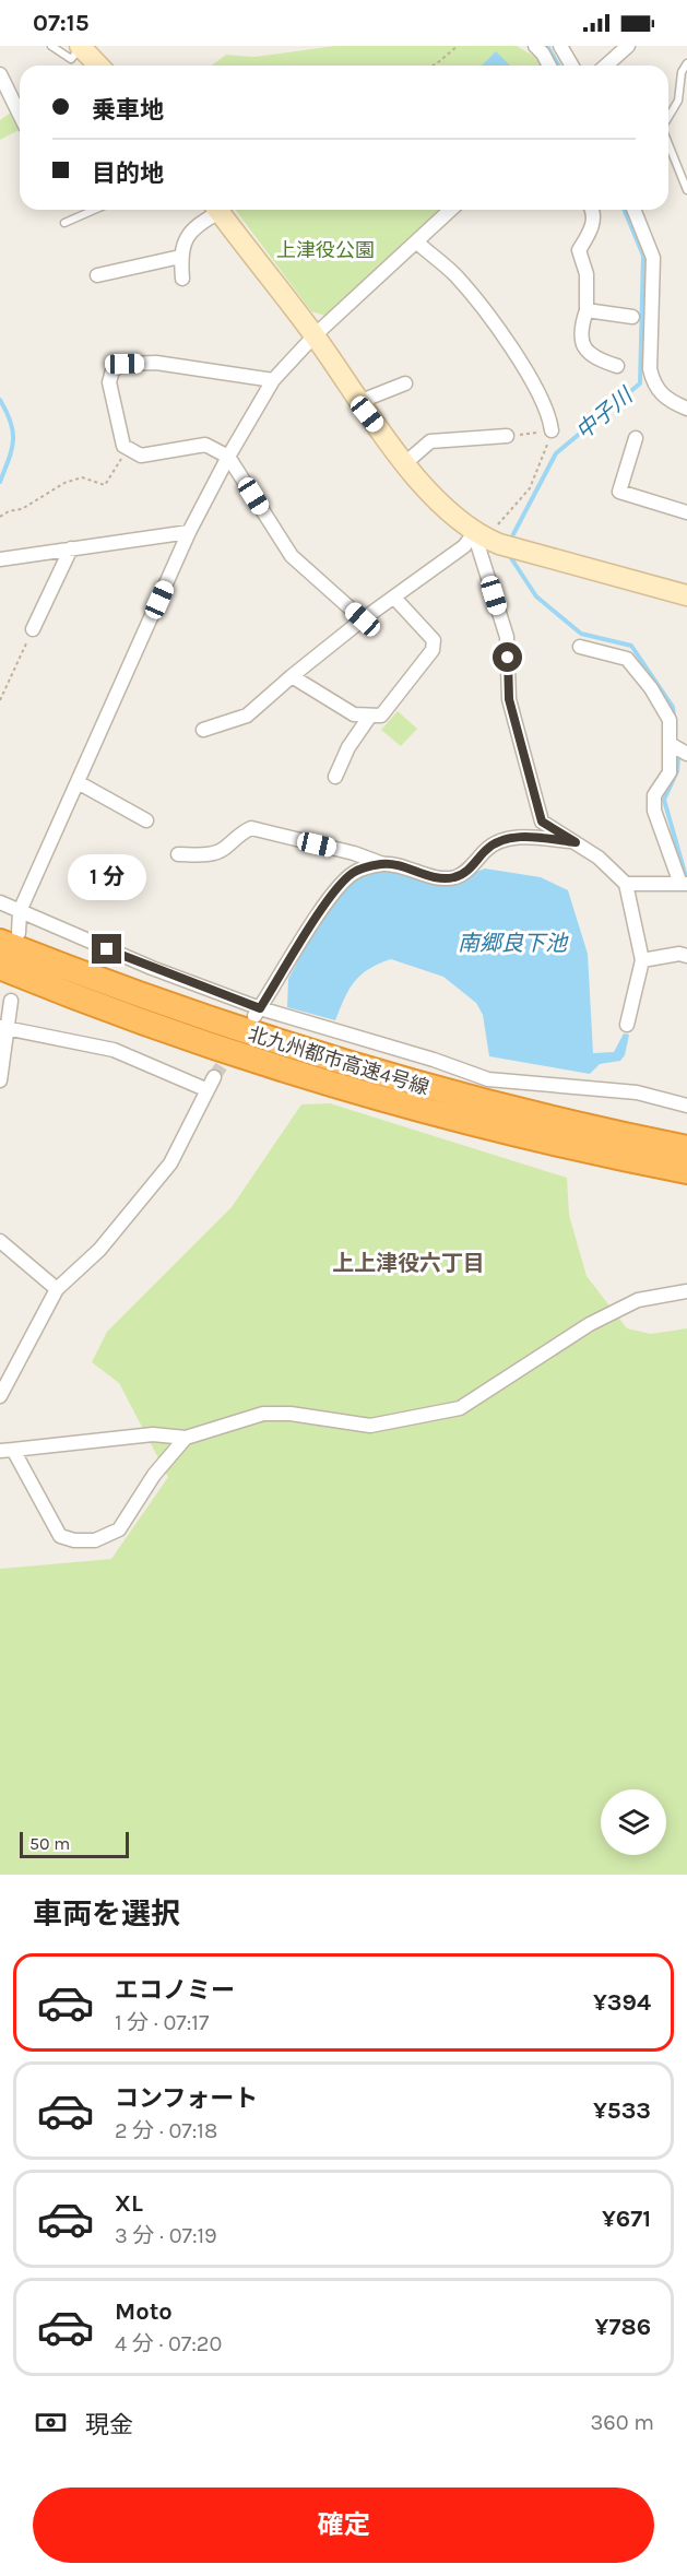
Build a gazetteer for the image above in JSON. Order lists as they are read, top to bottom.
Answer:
{
  "streets": {
    "highway": ["北九州都市高速4号線"]
  },
  "districts": ["上上津役六丁目"],
  "water": ["中子川", "南郷良下池"],
  "parks": ["上津役公園"],
  "scale_bar": "50 m",
  "page": {
    "status": "07:15",
    "banner": ["乗車地", "目的地"],
    "bubble": "1 分",
    "scale": "50 m",
    "heading": "車両を選択",
    "list": [
      {
        "name": "エコノミー",
        "note": "1 分 · 07:17",
        "value": "¥394"
      },
      {
        "name": "コンフォート",
        "note": "2 分 · 07:18",
        "value": "¥533"
      },
      {
        "name": "XL",
        "note": "3 分 · 07:19",
        "value": "¥671"
      },
      {
        "name": "Moto",
        "note": "4 分 · 07:20",
        "value": "¥786"
      }
    ],
    "pay": ["現金", "360 m"],
    "buttons": "確定"
  }
}
